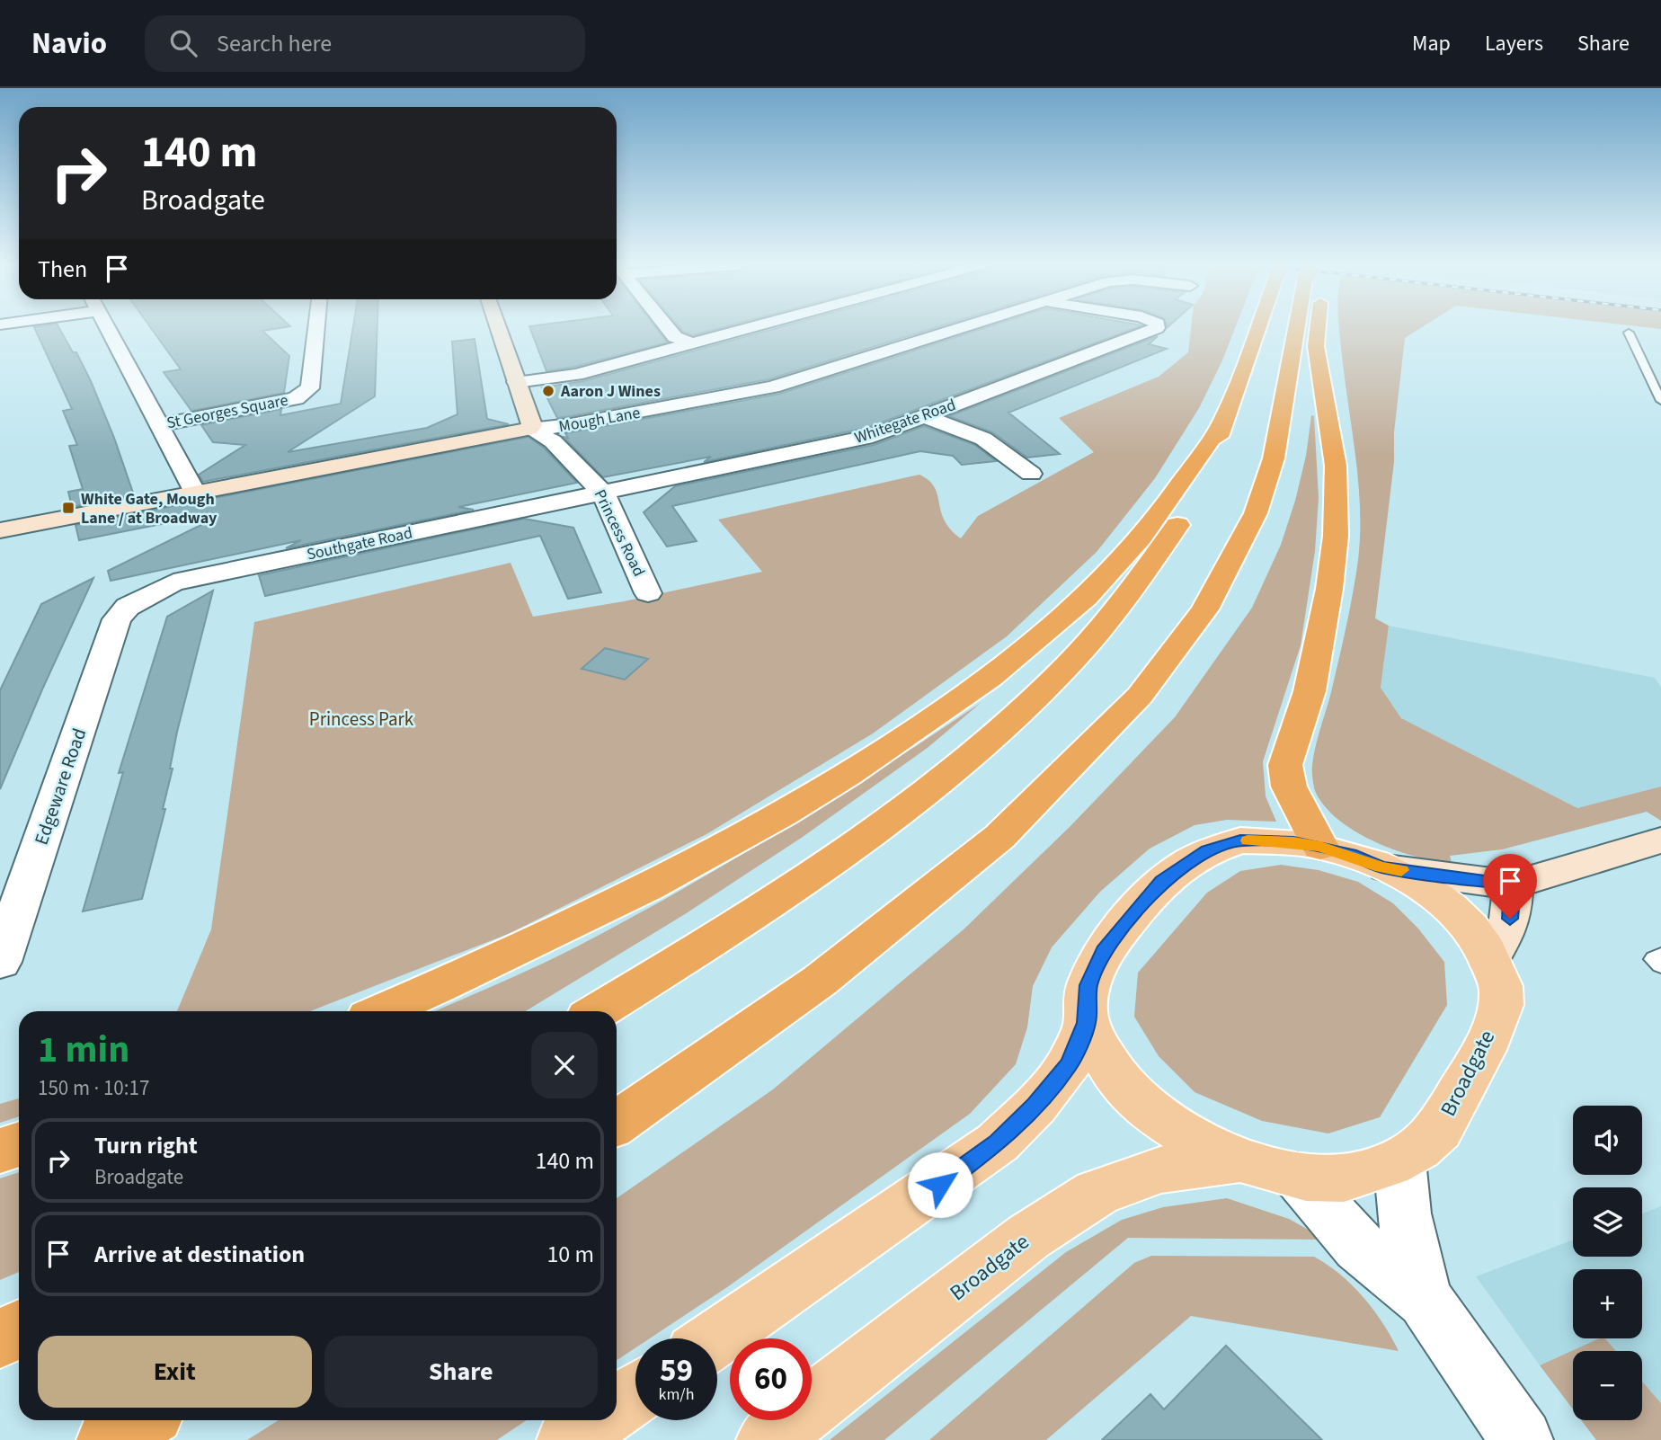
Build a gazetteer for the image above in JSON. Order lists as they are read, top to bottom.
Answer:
{
  "streets": {
    "main road": ["Broadgate"],
    "street": [
      "St Georges Square",
      "Mough Lane",
      "Whitegate Road",
      "Princess Road",
      "Southgate Road",
      "Edgeware Road"
    ]
  },
  "crossings": [
    ["St Georges Square", "Mough Lane"],
    ["Mough Lane", "Princess Road"],
    ["Whitegate Road", "Princess Road"],
    ["Whitegate Road", "Southgate Road"],
    ["Princess Road", "Southgate Road"],
    ["Southgate Road", "Edgeware Road"]
  ],
  "parks": ["Princess Park"],
  "places": {
    "other": ["Aaron J Wines"],
    "transit": ["White Gate, Mough Lane / at Broadway"]
  },
  "page": {
    "header": "Navio",
    "search": "Search here",
    "nav": ["Map", "Layers", "Share"],
    "turn": ["140 m", "Broadgate"],
    "then": "Then",
    "heading": ["1 min", "150 m · 10:17"],
    "map_buttons": ["+", "−"],
    "list": [
      {
        "name": "Turn right",
        "note": "Broadgate",
        "value": "140 m"
      },
      {
        "name": "Arrive at destination",
        "value": "10 m"
      }
    ],
    "buttons": ["Exit", "Share"],
    "speed": "59 km/h",
    "limit": "60"
  }
}
